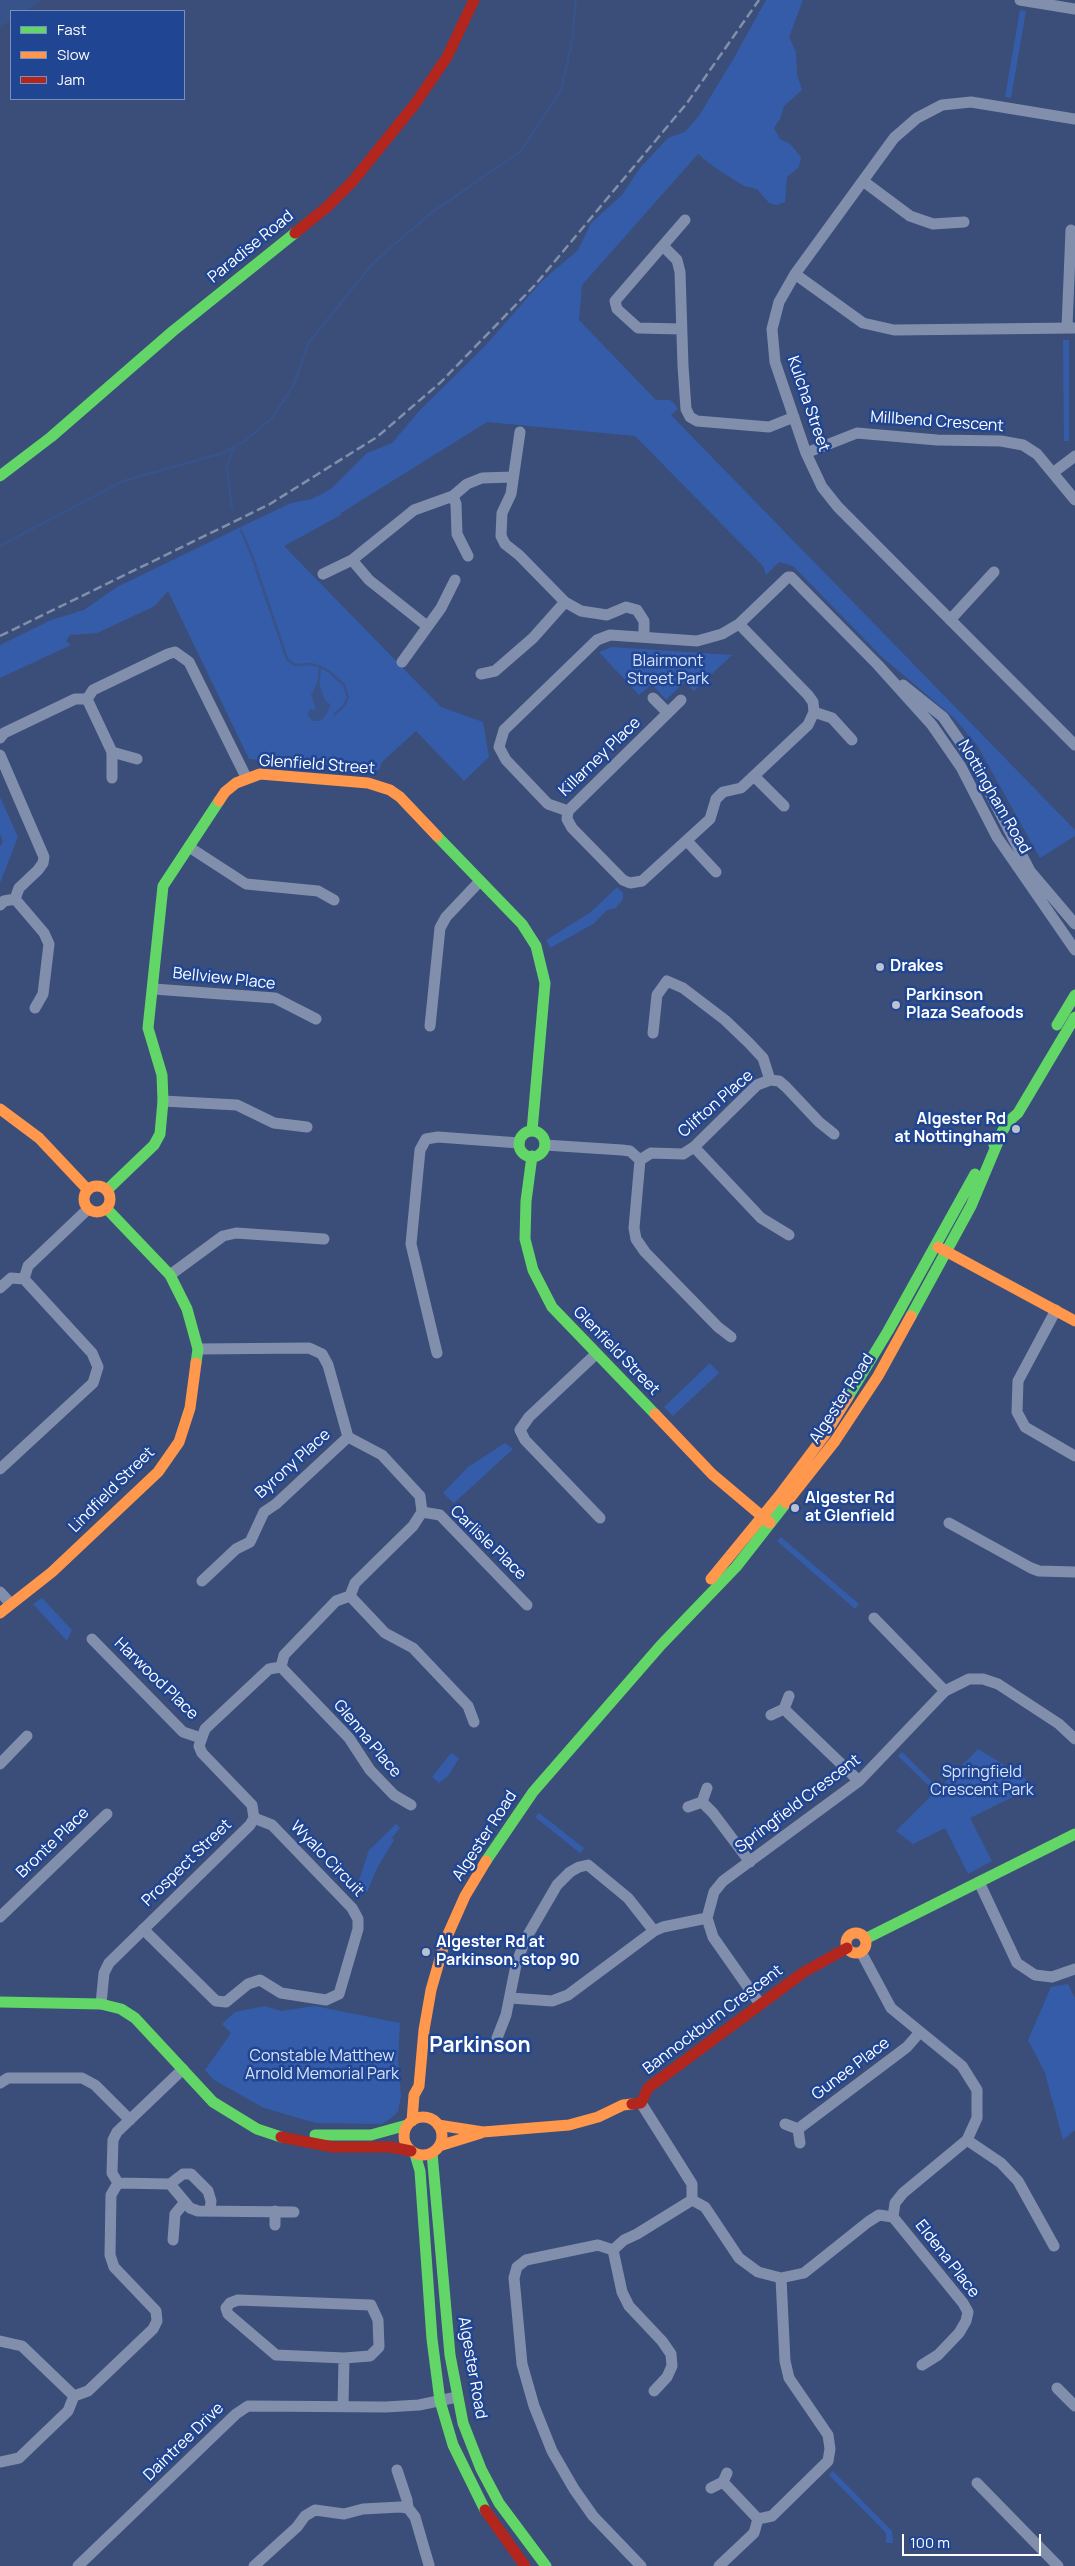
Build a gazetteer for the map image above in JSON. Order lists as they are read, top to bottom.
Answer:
{
  "streets": {
    "street": [
      "Paradise Road",
      "Kulcha Street",
      "Millbend Crescent",
      "Killarney Place",
      "Glenfield Street",
      "Nottingham Road",
      "Bellview Place",
      "Clifton Place",
      "Algester Road",
      "Byrony Place",
      "Lindfield Street",
      "Carlisle Place",
      "Harwood Place",
      "Glenna Place",
      "Springfield Crescent",
      "Bronte Place",
      "Wyalo Circuit",
      "Prospect Street",
      "Bannockburn Crescent",
      "Gunee Place",
      "Eldena Place",
      "Daintree Drive"
    ]
  },
  "crossings": [
    ["Kulcha Street", "Millbend Crescent"],
    ["Glenfield Street", "Bellview Place"],
    ["Glenfield Street", "Algester Road"],
    ["Glenfield Street", "Lindfield Street"],
    ["Algester Road", "Daintree Drive"],
    ["Harwood Place", "Prospect Street"],
    ["Wyalo Circuit", "Prospect Street"]
  ],
  "districts": ["Parkinson"],
  "parks": ["Blairmont Street Park", "Springfield Crescent Park", "Constable Matthew Arnold Memorial Park"],
  "places": [
    "Drakes",
    "Parkinson Plaza Seafoods",
    "Algester Rd at Nottingham",
    "Algester Rd at Glenfield",
    "Algester Rd at Parkinson, stop 90"
  ],
  "legend": ["Fast", "Slow", "Jam"],
  "scale_bar": "100 m"
}
